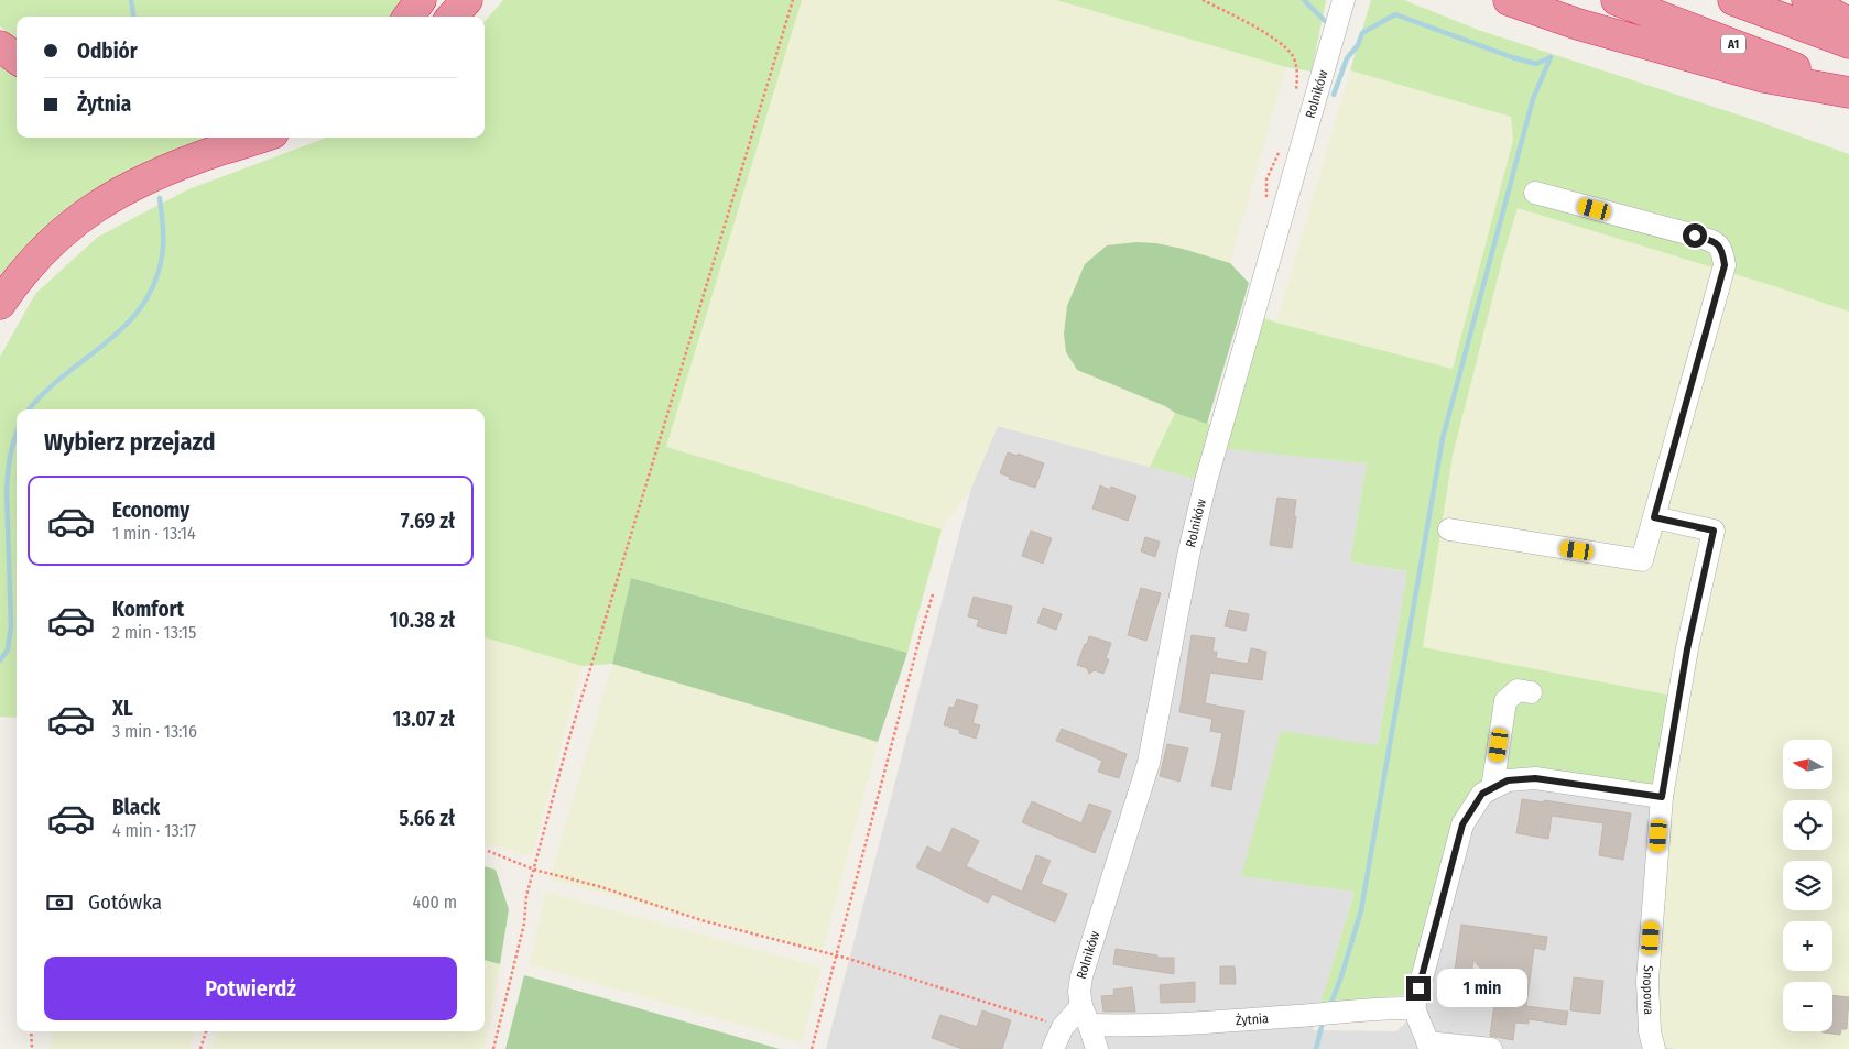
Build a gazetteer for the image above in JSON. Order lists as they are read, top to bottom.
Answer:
{
  "streets": {
    "highway": ["A1"],
    "street": ["Rolników", "Snopowa", "Żytnia"]
  },
  "crossings": [
    ["Rolników", "Żytnia"]
  ],
  "north": "left",
  "page": {
    "banner": ["Odbiór", "Żytnia"],
    "heading": "Wybierz przejazd",
    "list": [
      {
        "name": "Economy",
        "note": "1 min · 13:14",
        "value": "7.69 zł"
      },
      {
        "name": "Komfort",
        "note": "2 min · 13:15",
        "value": "10.38 zł"
      },
      {
        "name": "XL",
        "note": "3 min · 13:16",
        "value": "13.07 zł"
      },
      {
        "name": "Black",
        "note": "4 min · 13:17",
        "value": "5.66 zł"
      }
    ],
    "map_buttons": ["+", "−"],
    "pay": ["Gotówka", "400 m"],
    "buttons": "Potwierdź",
    "bubble": "1 min"
  }
}
